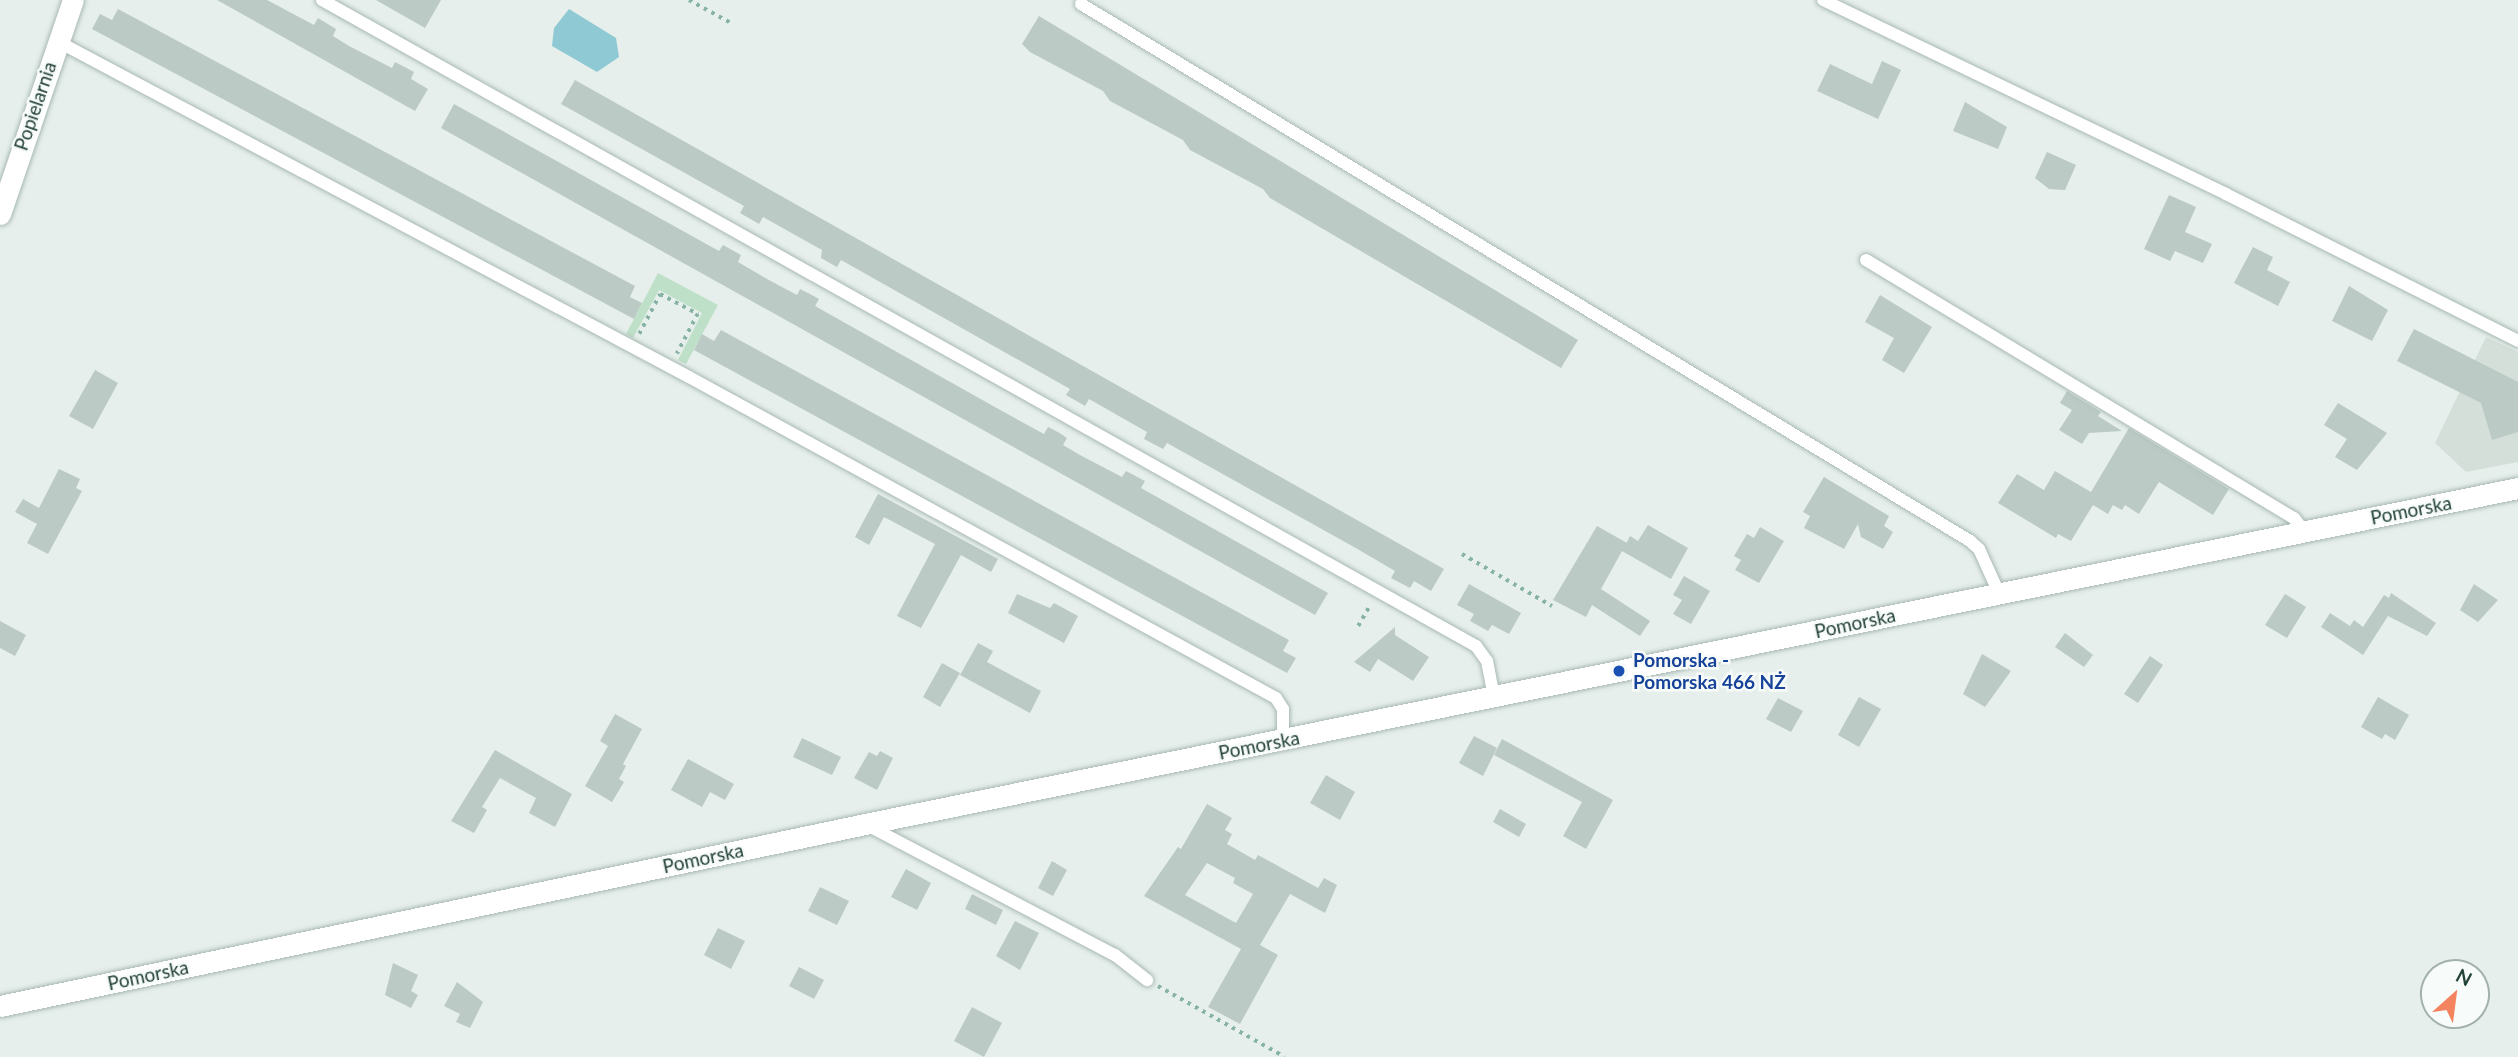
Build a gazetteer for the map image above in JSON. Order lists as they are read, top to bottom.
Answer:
{
  "streets": {
    "street": ["Popielarnia", "Pomorska"]
  },
  "places": ["Pomorska - Pomorska 466 NŻ"],
  "north": "top right"
}
